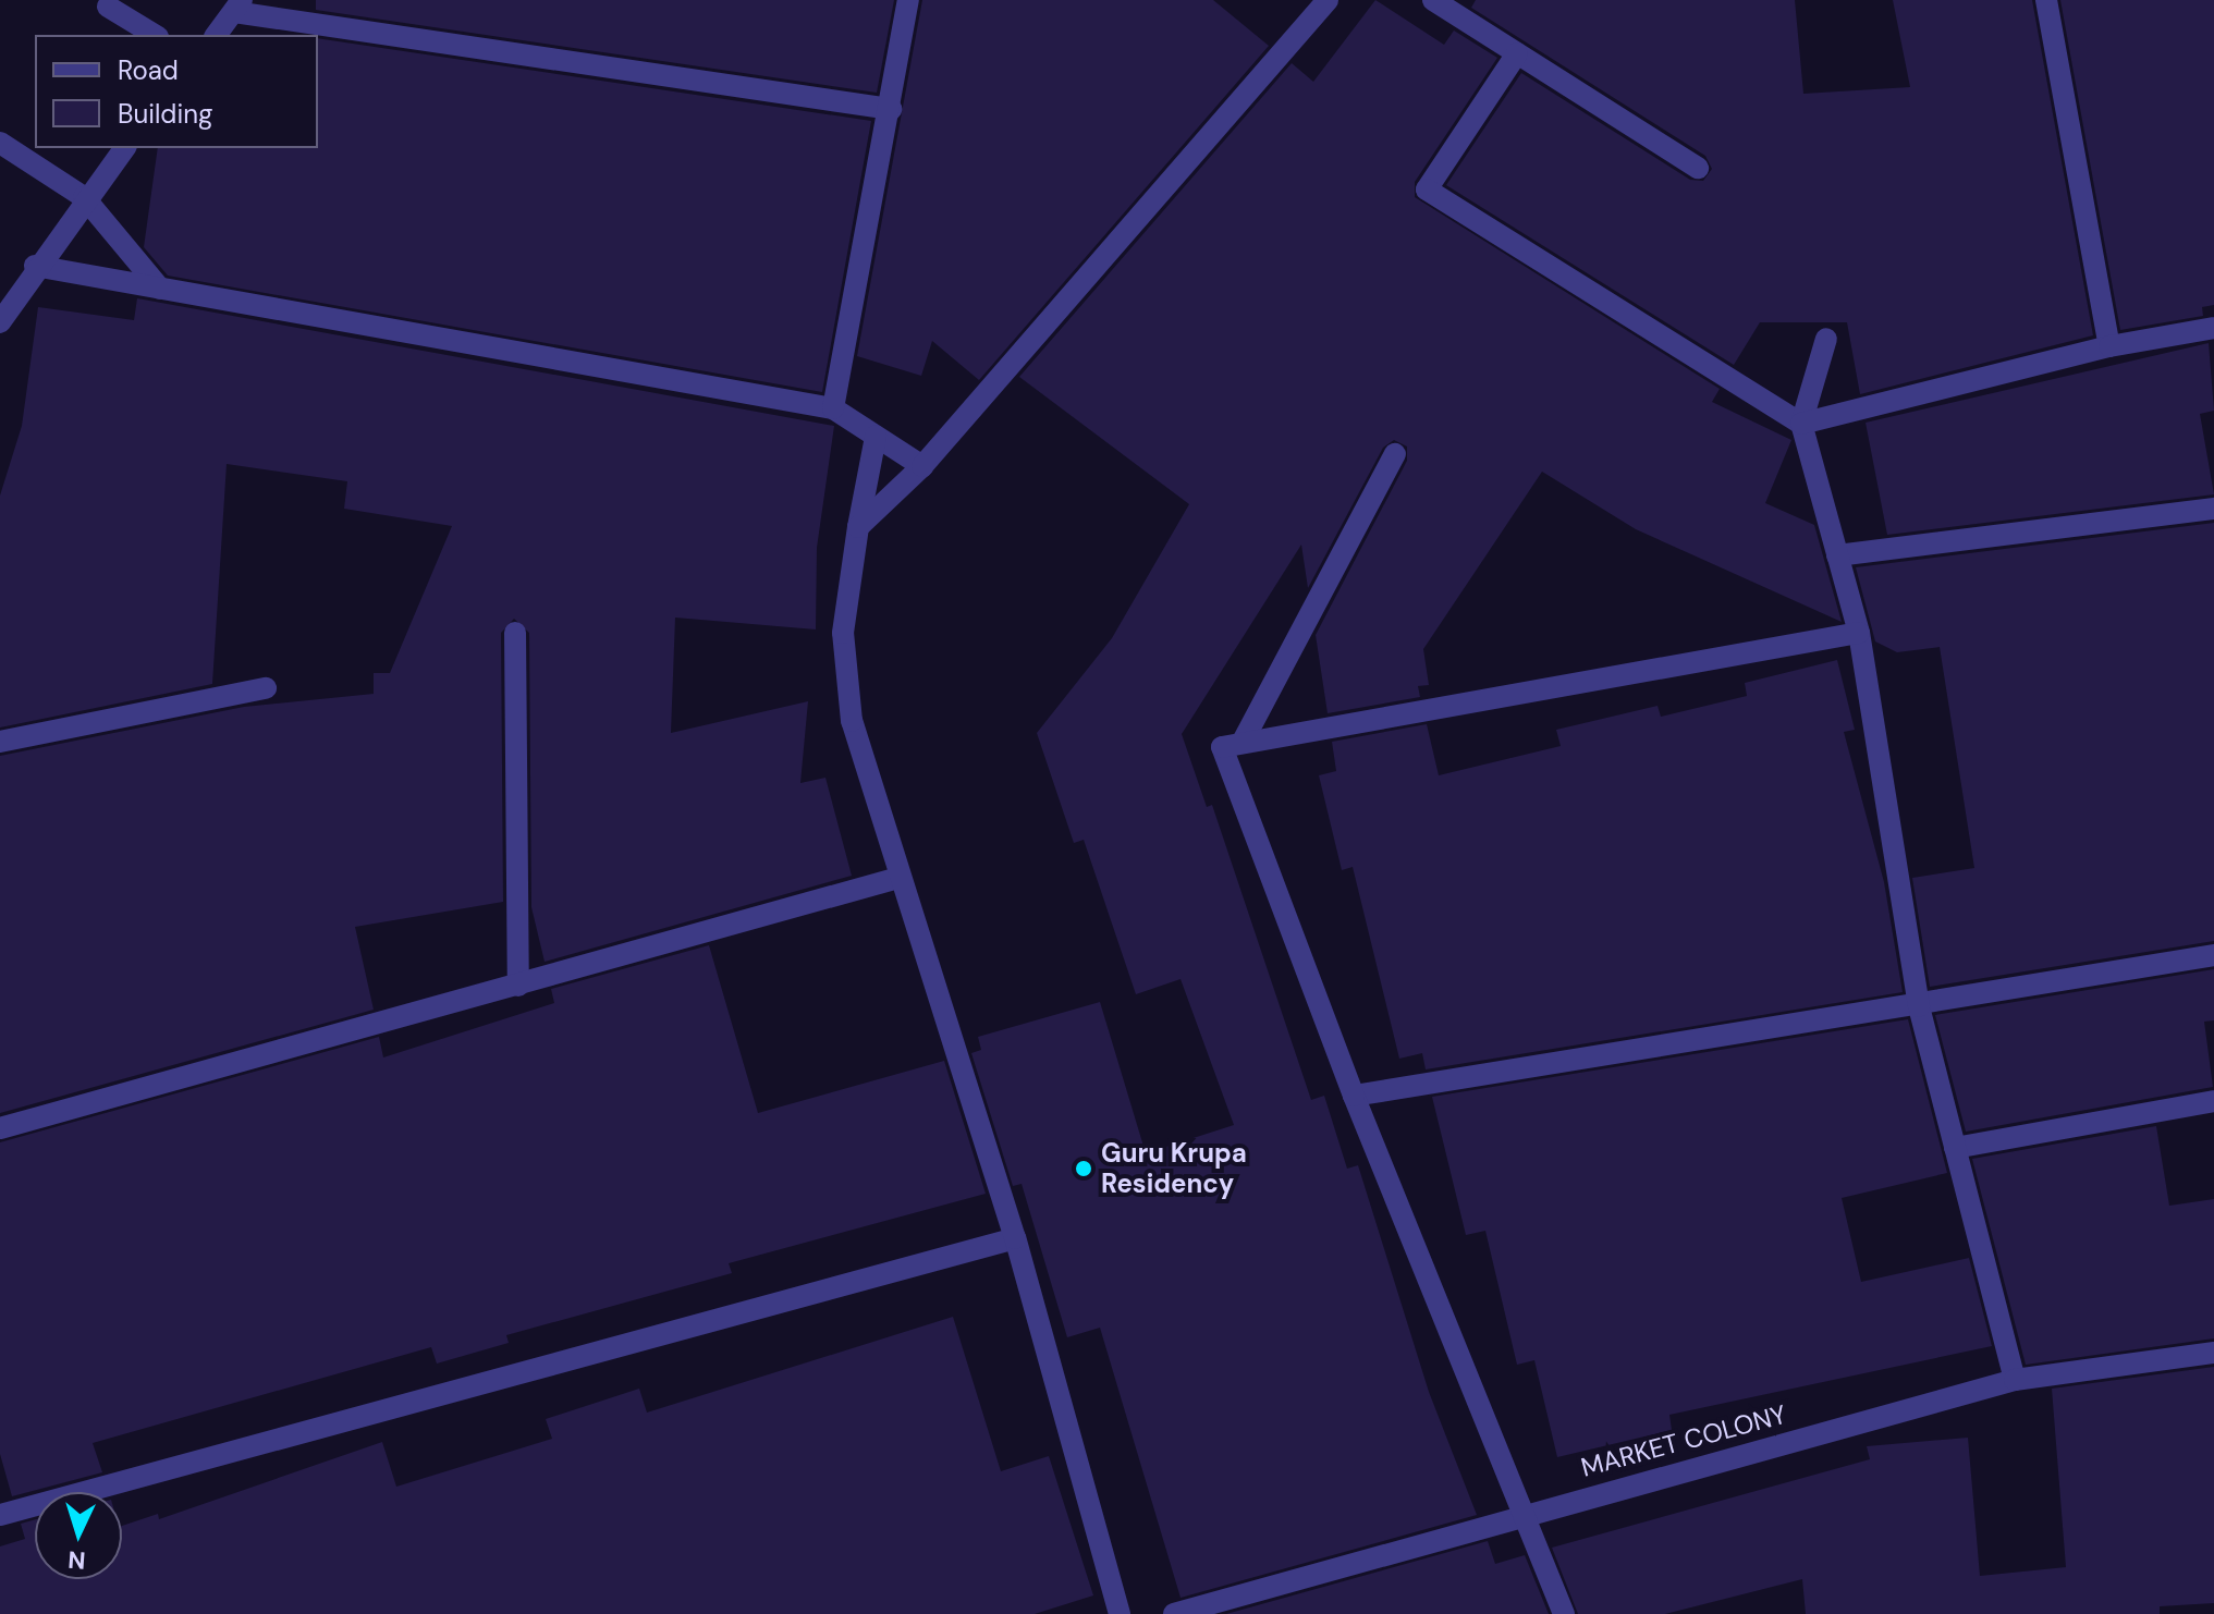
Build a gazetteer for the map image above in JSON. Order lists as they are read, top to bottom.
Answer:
{
  "streets": {
    "street": ["MARKET COLONY"]
  },
  "places": ["Guru Krupa Residency"],
  "legend": ["Road", "Building"],
  "north": "bottom"
}
